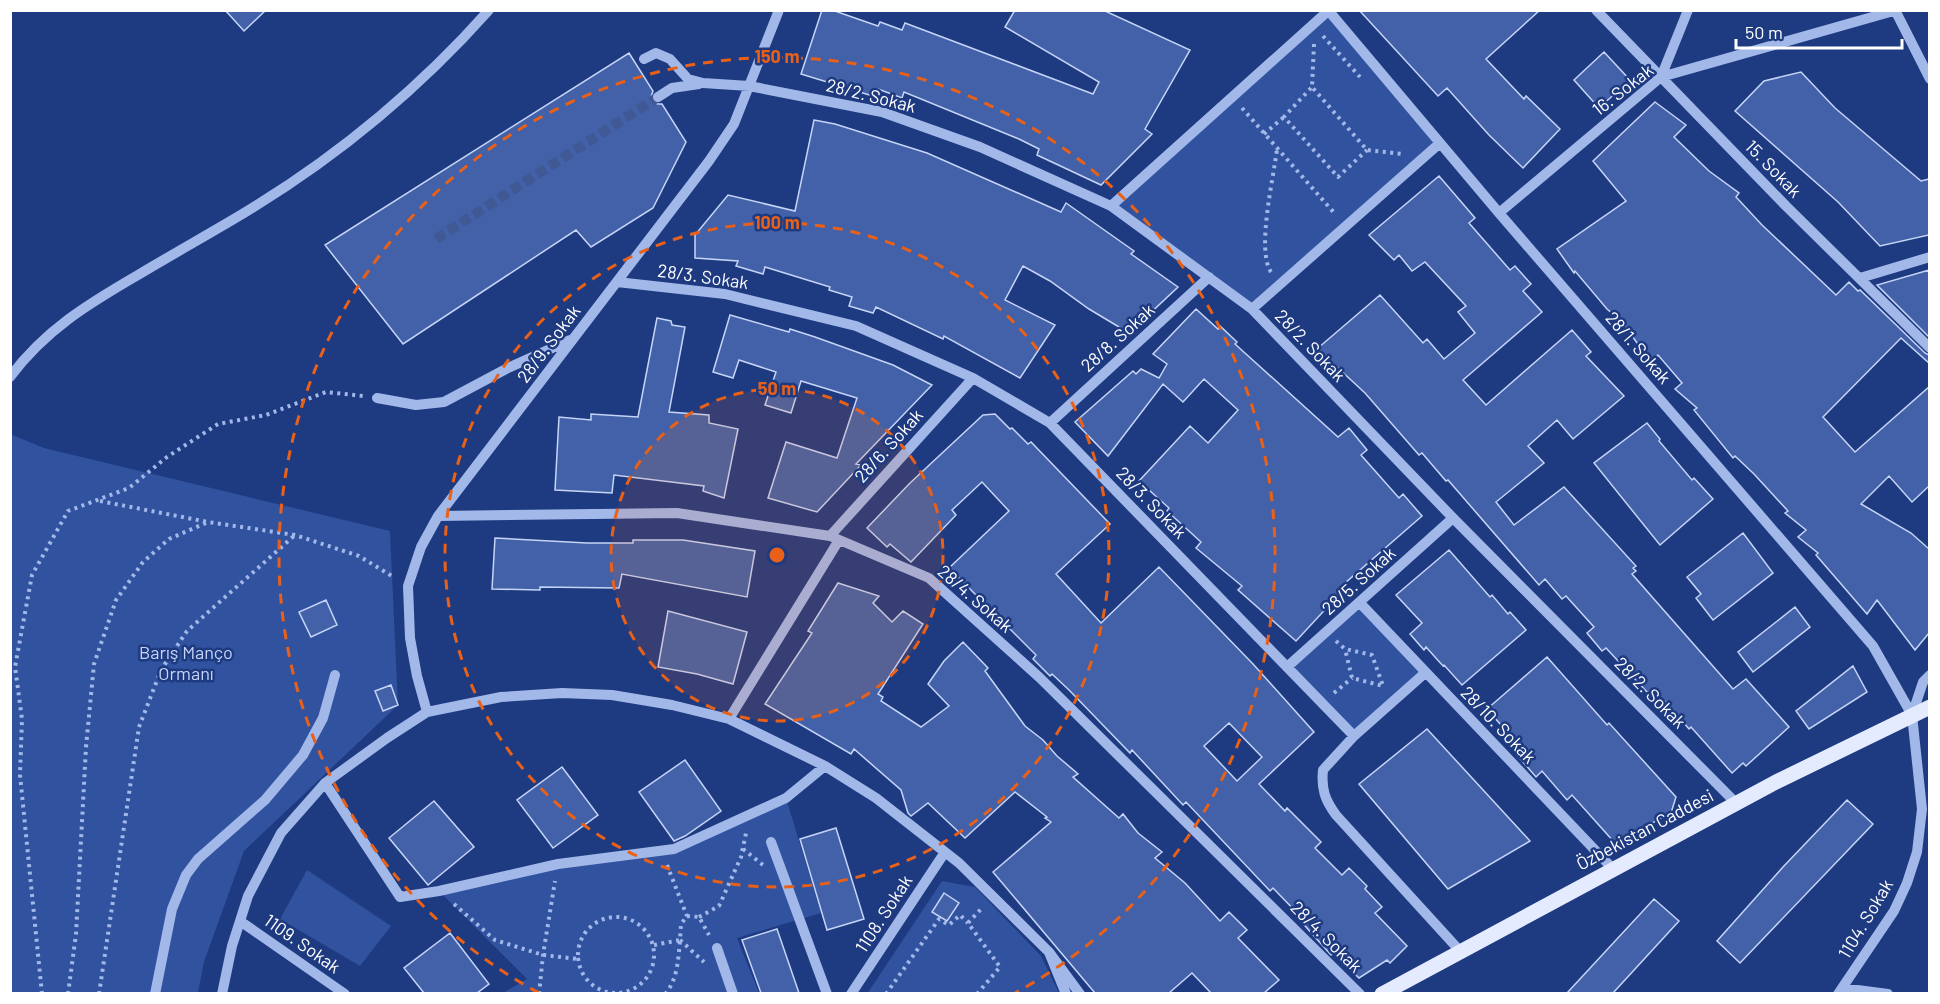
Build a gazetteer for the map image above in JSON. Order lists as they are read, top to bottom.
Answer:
{
  "streets": {
    "main road": ["Özbekistan Caddesi"],
    "street": [
      "16. Sokak",
      "28/2. Sokak",
      "15. Sokak",
      "28/3. Sokak",
      "28/8. Sokak",
      "28/9. Sokak",
      "28/1. Sokak",
      "28/6. Sokak",
      "28/5. Sokak",
      "28/4. Sokak",
      "28/10. Sokak",
      "1108. Sokak",
      "1104. Sokak",
      "1109. Sokak"
    ]
  },
  "crossings": [
    ["16. Sokak", "15. Sokak"],
    ["16. Sokak", "28/1. Sokak"],
    ["28/2. Sokak", "28/8. Sokak"],
    ["28/2. Sokak", "28/9. Sokak"],
    ["28/2. Sokak", "28/5. Sokak"],
    ["28/2. Sokak", "Özbekistan Caddesi"],
    ["28/3. Sokak", "28/8. Sokak"],
    ["28/3. Sokak", "28/9. Sokak"],
    ["28/3. Sokak", "28/6. Sokak"],
    ["28/3. Sokak", "28/5. Sokak"],
    ["28/9. Sokak", "28/4. Sokak"],
    ["28/1. Sokak", "Özbekistan Caddesi"],
    ["28/1. Sokak", "1104. Sokak"],
    ["28/6. Sokak", "28/4. Sokak"],
    ["28/5. Sokak", "28/10. Sokak"],
    ["28/10. Sokak", "Özbekistan Caddesi"],
    ["Özbekistan Caddesi", "1104. Sokak"]
  ],
  "parks": ["Barış Manço Ormanı"],
  "scale_bar": "50 m",
  "rings": ["150 m", "100 m", "50 m"]
}
